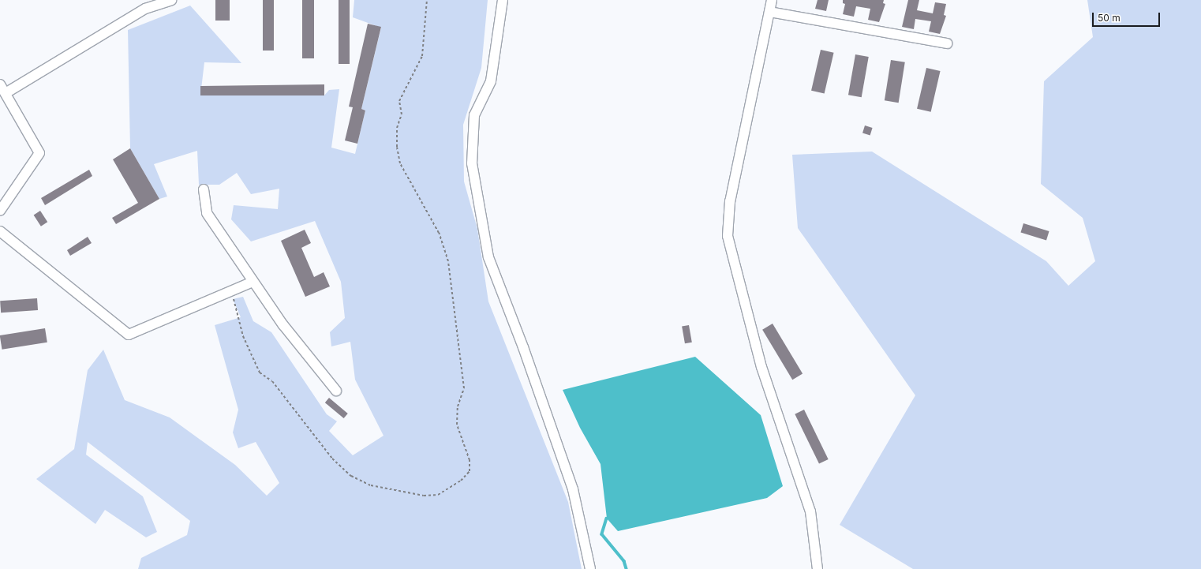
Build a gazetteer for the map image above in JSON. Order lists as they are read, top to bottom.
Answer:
{
  "scale_bar": "50 m"
}
